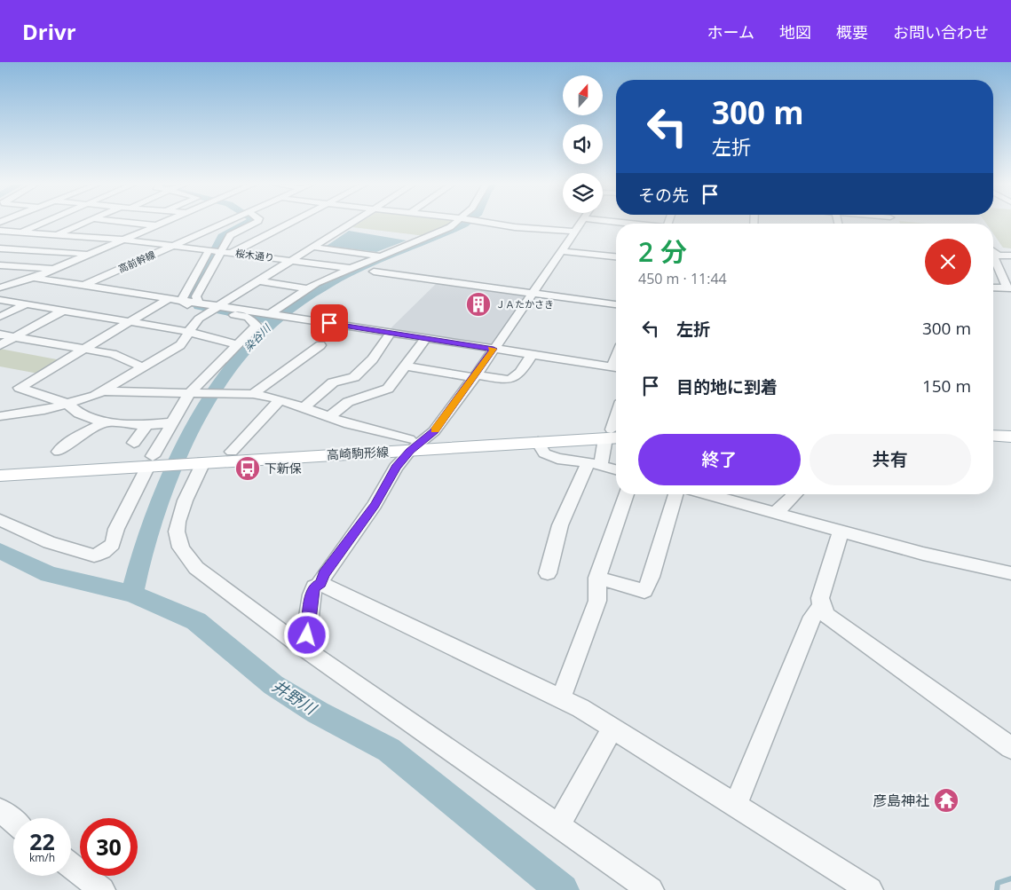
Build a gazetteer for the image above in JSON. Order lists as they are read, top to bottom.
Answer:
{
  "streets": {
    "main road": ["高崎駒形線"],
    "street": ["桜木通り", "高前幹線"]
  },
  "crossings": [
    ["桜木通り", "高前幹線"]
  ],
  "water": ["染谷川", "井野川"],
  "places": {
    "building": ["ＪＡたかさき"],
    "bus stop": ["下新保"],
    "temple": ["彦島神社"]
  },
  "north": "top",
  "page": {
    "header": "Drivr",
    "nav": [
      "ホーム",
      "地図",
      "概要",
      "お問い合わせ"
    ],
    "turn": ["300 m", "左折"],
    "then": "その先",
    "heading": ["2 分", "450 m · 11:44"],
    "list": [
      {
        "name": "左折",
        "value": "300 m"
      },
      {
        "name": "目的地に到着",
        "value": "150 m"
      }
    ],
    "buttons": ["終了", "共有"],
    "speed": "22 km/h",
    "limit": "30"
  }
}
